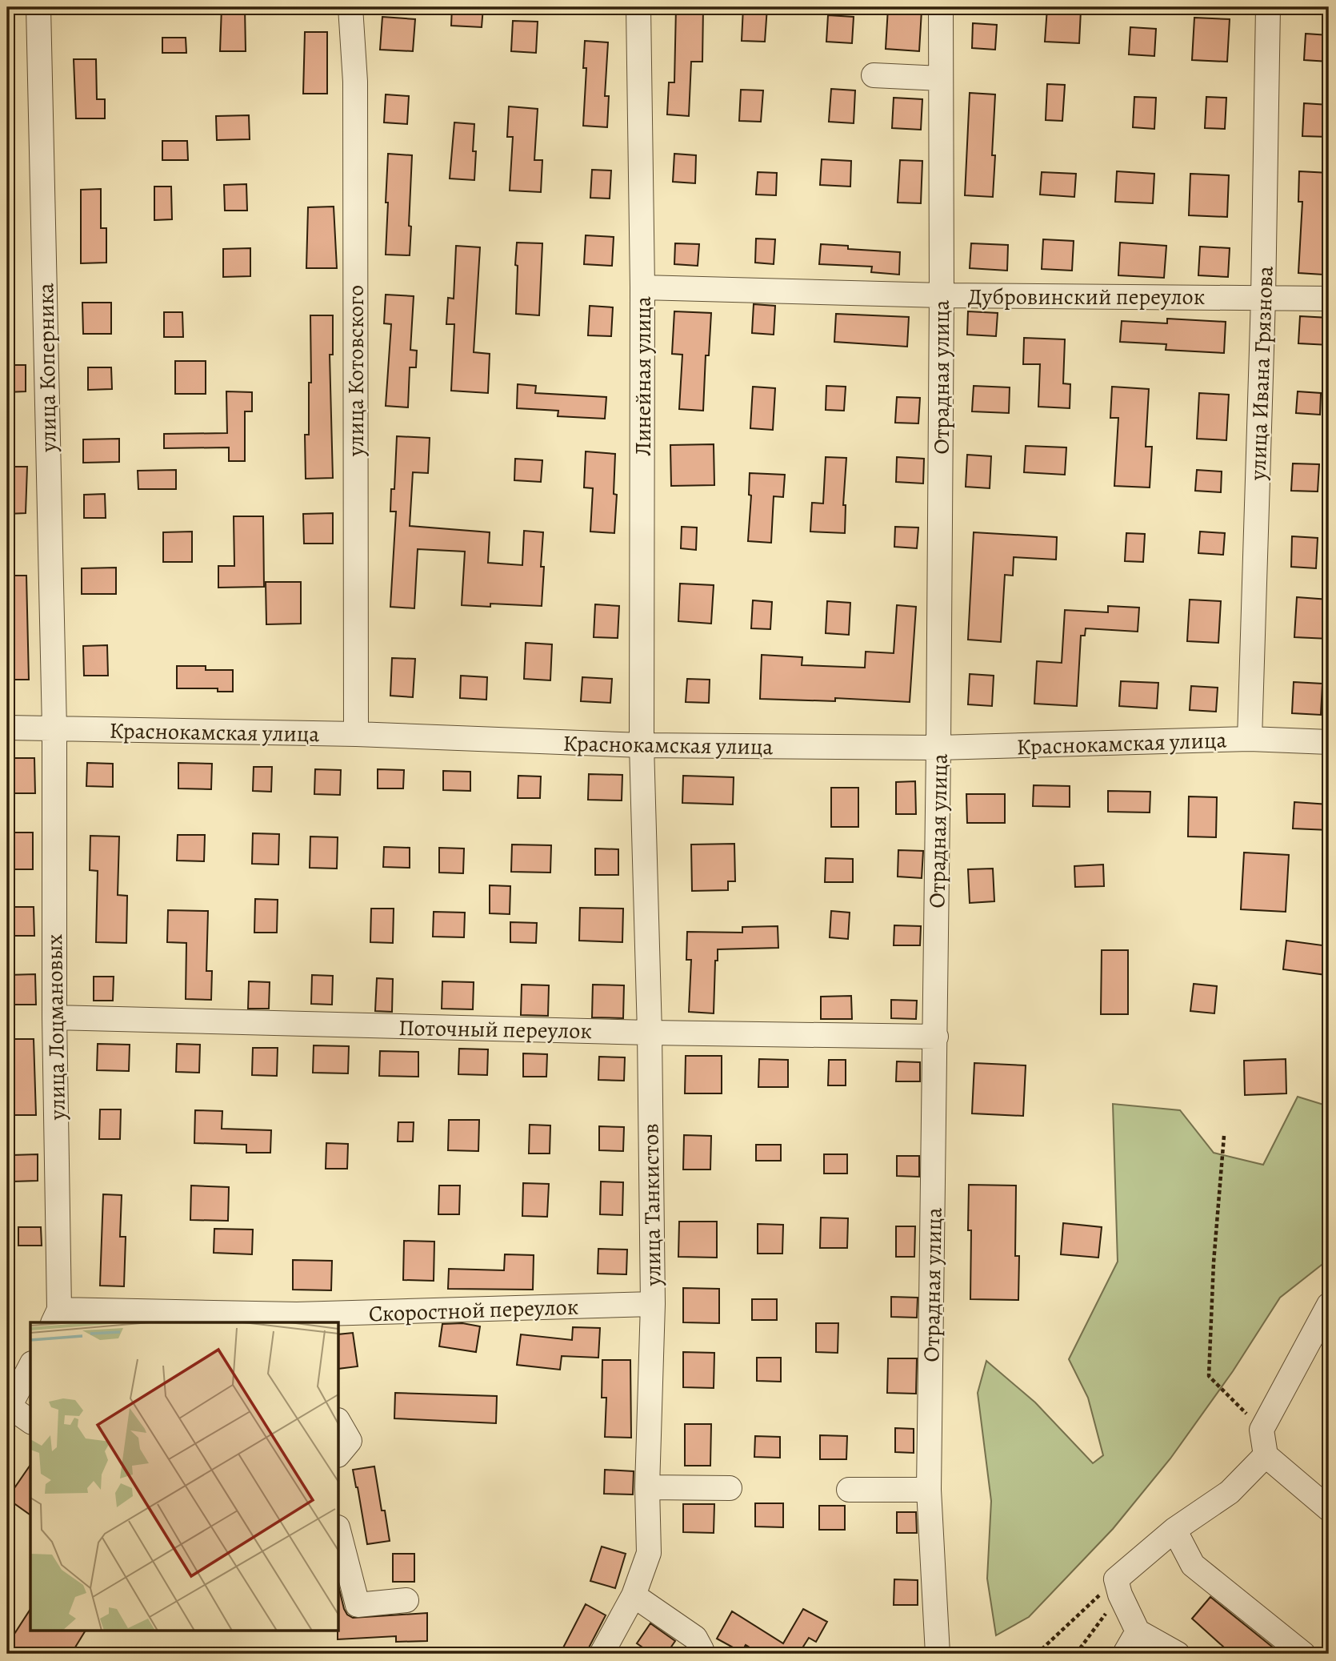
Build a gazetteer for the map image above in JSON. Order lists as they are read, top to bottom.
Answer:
{
  "streets": {
    "street": [
      "Дубровинский переулок",
      "улица Коперника",
      "улица Котовского",
      "улица Ивана Грязнова",
      "Линейная улица",
      "Отрадная улица",
      "Краснокамская улица",
      "улица Лоцмановых",
      "Поточный переулок",
      "улица Танкистов",
      "Скоростной переулок"
    ]
  },
  "crossings": [
    ["Дубровинский переулок", "улица Ивана Грязнова"],
    ["Дубровинский переулок", "Линейная улица"],
    ["Дубровинский переулок", "Отрадная улица"],
    ["улица Коперника", "Краснокамская улица"],
    ["улица Коперника", "улица Лоцмановых"],
    ["улица Котовского", "Краснокамская улица"],
    ["улица Ивана Грязнова", "Краснокамская улица"],
    ["Линейная улица", "Краснокамская улица"],
    ["Линейная улица", "улица Танкистов"],
    ["Отрадная улица", "Краснокамская улица"],
    ["Отрадная улица", "Поточный переулок"],
    ["Краснокамская улица", "улица Лоцмановых"],
    ["Краснокамская улица", "улица Танкистов"],
    ["улица Лоцмановых", "Поточный переулок"],
    ["улица Лоцмановых", "Скоростной переулок"],
    ["Поточный переулок", "улица Танкистов"],
    ["улица Танкистов", "Скоростной переулок"]
  ]
}
